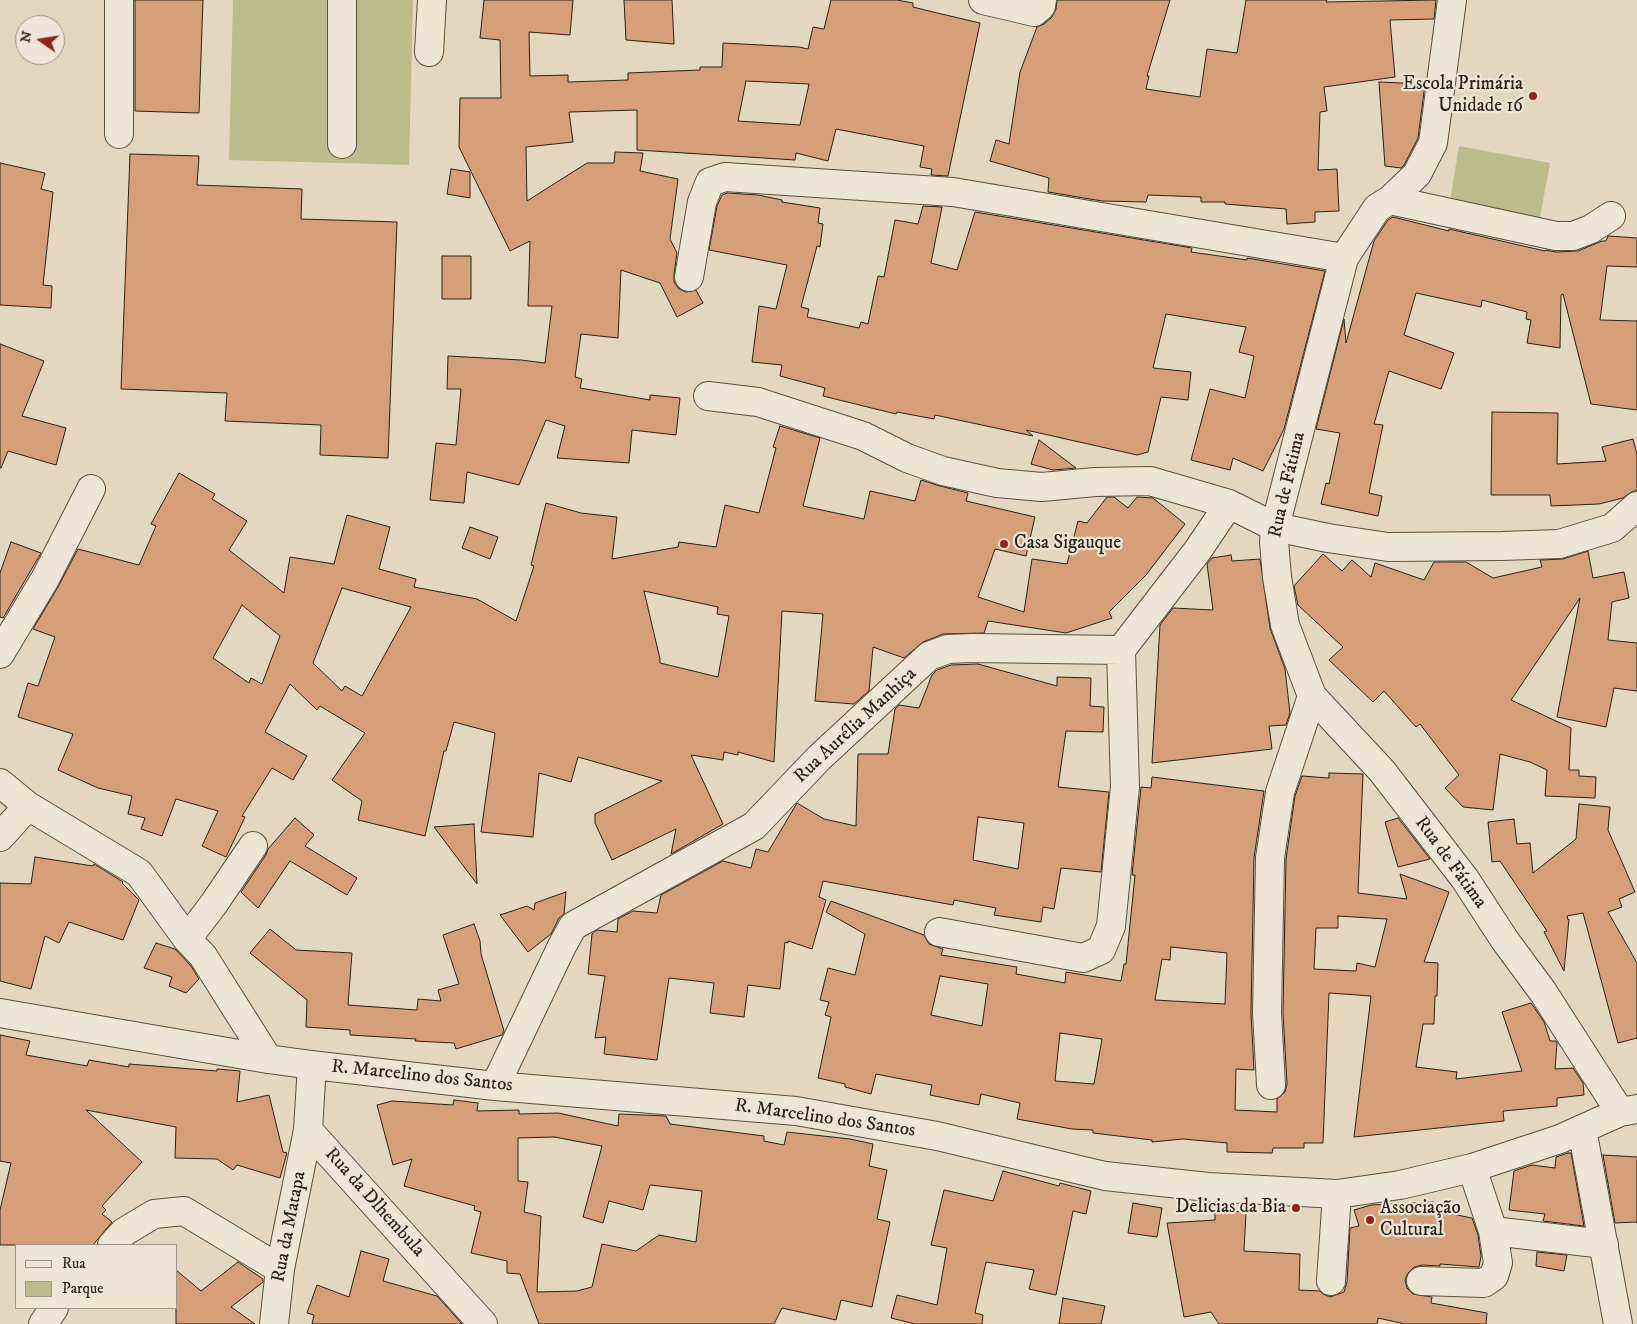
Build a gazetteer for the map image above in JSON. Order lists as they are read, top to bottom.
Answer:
{
  "streets": {
    "street": [
      "Rua de Fátima",
      "Rua Aurélia Manhiça",
      "R. Marcelino dos Santos",
      "Rua da Dlhembula",
      "Rua da Matapa"
    ]
  },
  "crossings": [
    ["Rua de Fátima", "R. Marcelino dos Santos"],
    ["Rua Aurélia Manhiça", "R. Marcelino dos Santos"],
    ["Rua da Dlhembula", "Rua da Matapa"]
  ],
  "places": [
    "Escola Primária Unidade 16",
    "Casa Sigauque",
    "Delicias da Bia",
    "Associação Cultural"
  ],
  "legend": ["Rua", "Parque"],
  "north": "left"
}
